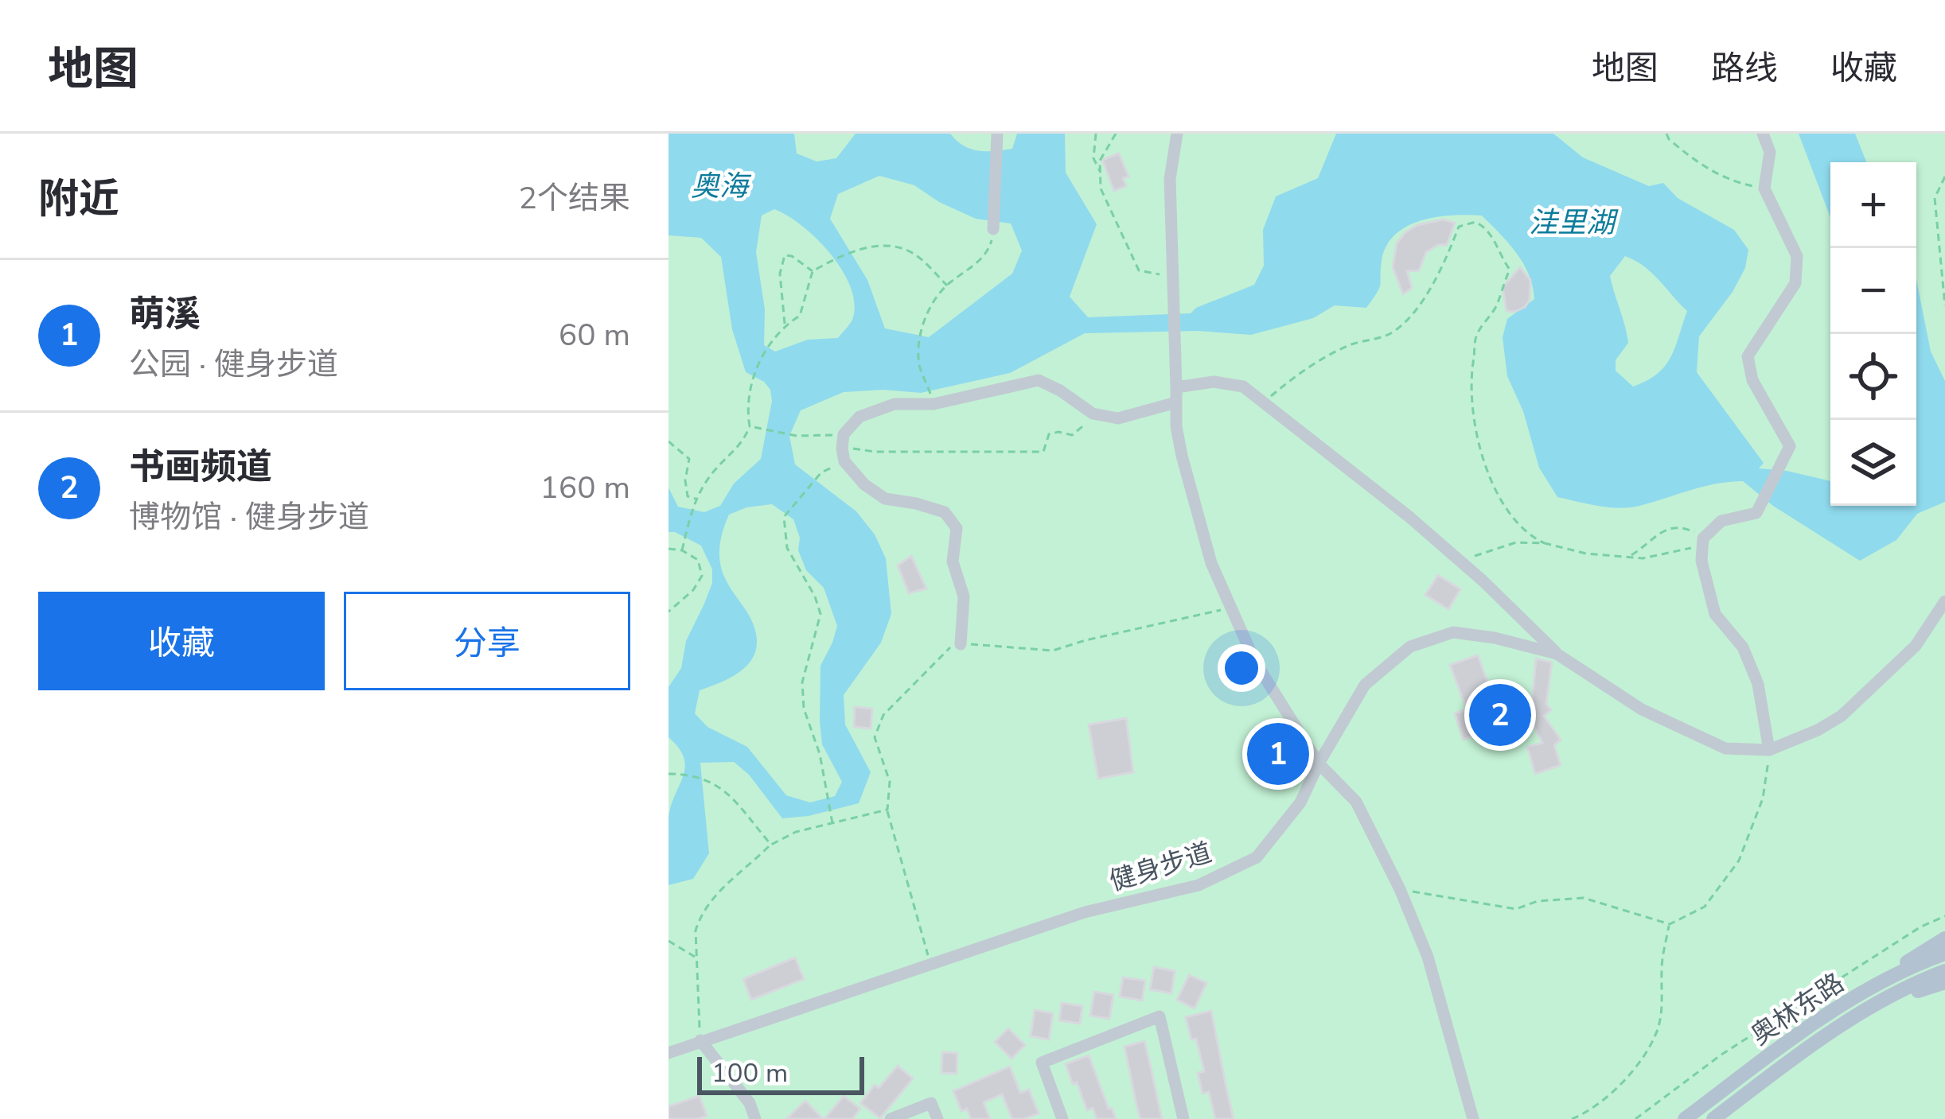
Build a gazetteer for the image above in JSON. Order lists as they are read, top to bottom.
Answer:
{
  "streets": {
    "main road": ["奥林东路"],
    "street": ["健身步道"]
  },
  "water": ["奥海", "洼里湖"],
  "scale_bar": "100 m",
  "page": {
    "header": "地图",
    "nav": ["地图", "路线", "收藏"],
    "heading": ["附近", "2个结果"],
    "map_buttons": ["+", "−"],
    "list": [
      {
        "mark": "1",
        "name": "萌溪",
        "note": "公园 · 健身步道",
        "value": "60 m"
      },
      {
        "mark": "2",
        "name": "书画频道",
        "note": "博物馆 · 健身步道",
        "value": "160 m"
      }
    ],
    "buttons": ["收藏", "分享"],
    "pins": ["2", "1"],
    "scale": "100 m"
  }
}
